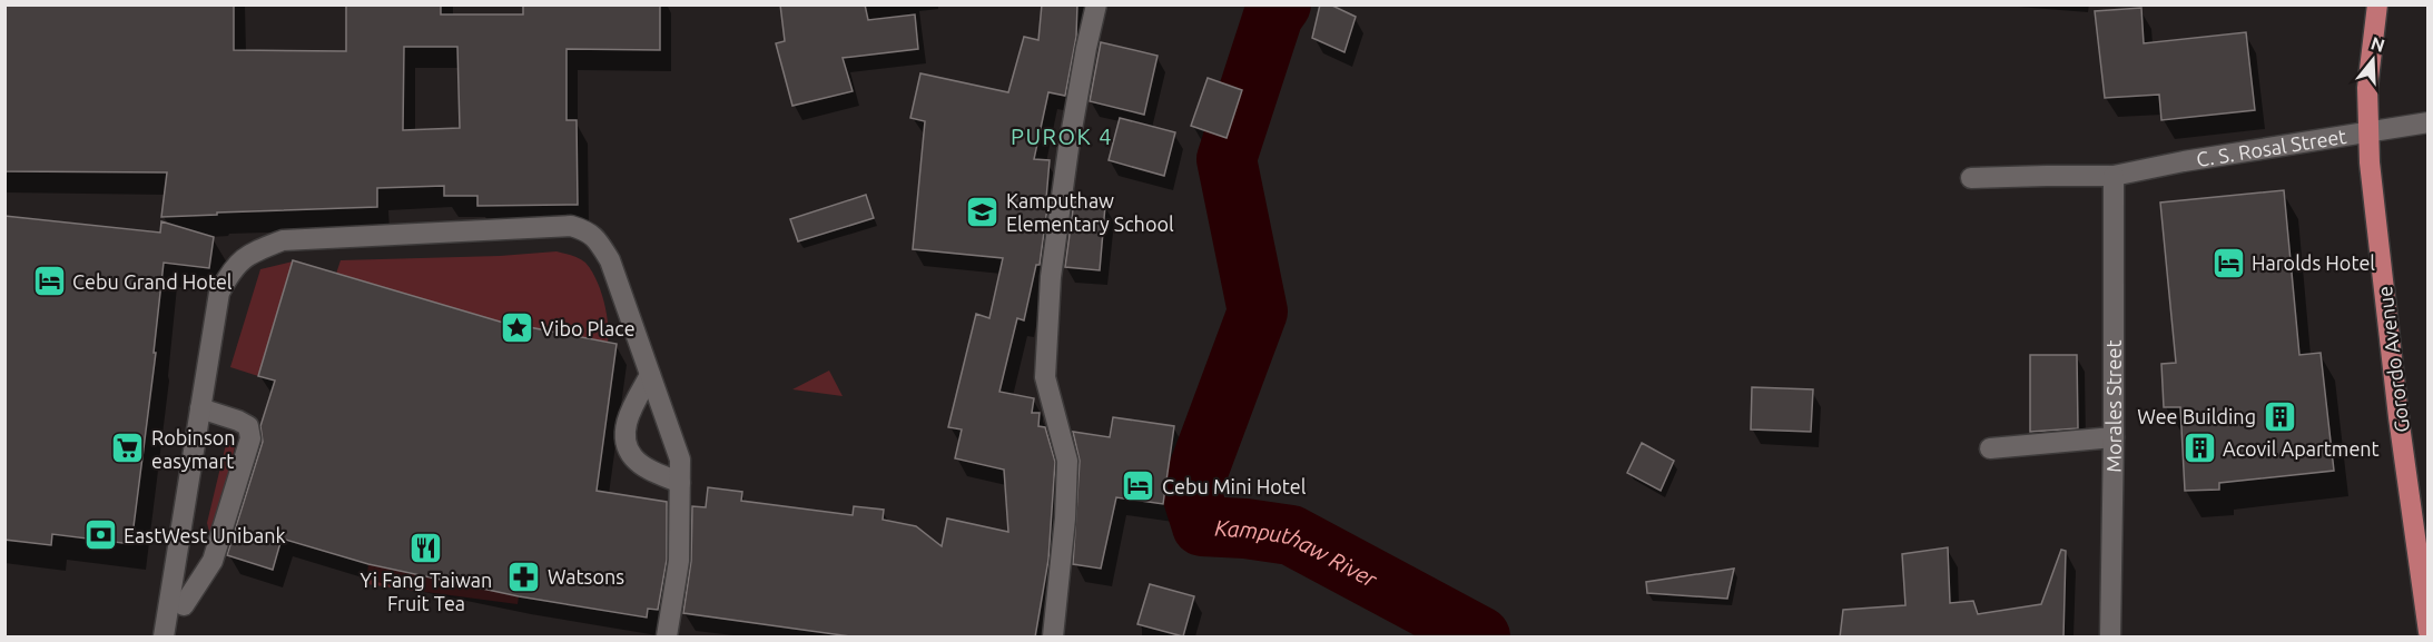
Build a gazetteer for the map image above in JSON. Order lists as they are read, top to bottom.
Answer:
{
  "streets": {
    "main road": ["Gorordo Avenue"],
    "street": ["C. S. Rosal Street", "Morales Street"]
  },
  "crossings": [
    ["C. S. Rosal Street", "Gorordo Avenue"],
    ["C. S. Rosal Street", "Morales Street"]
  ],
  "districts": ["PUROK 4"],
  "water": ["Kamputhaw River"],
  "places": {
    "school or university": ["Kamputhaw Elementary School"],
    "hotel": ["Harolds Hotel", "Cebu Grand Hotel", "Cebu Mini Hotel"],
    "place": ["Vibo Place"],
    "building": ["Wee Building", "Acovil Apartment"],
    "supermarket": ["Robinson easymart"],
    "bank": ["EastWest Unibank"],
    "restaurant": ["Yi Fang Taiwan Fruit Tea"],
    "pharmacy": ["Watsons"]
  },
  "north": "top"
}
